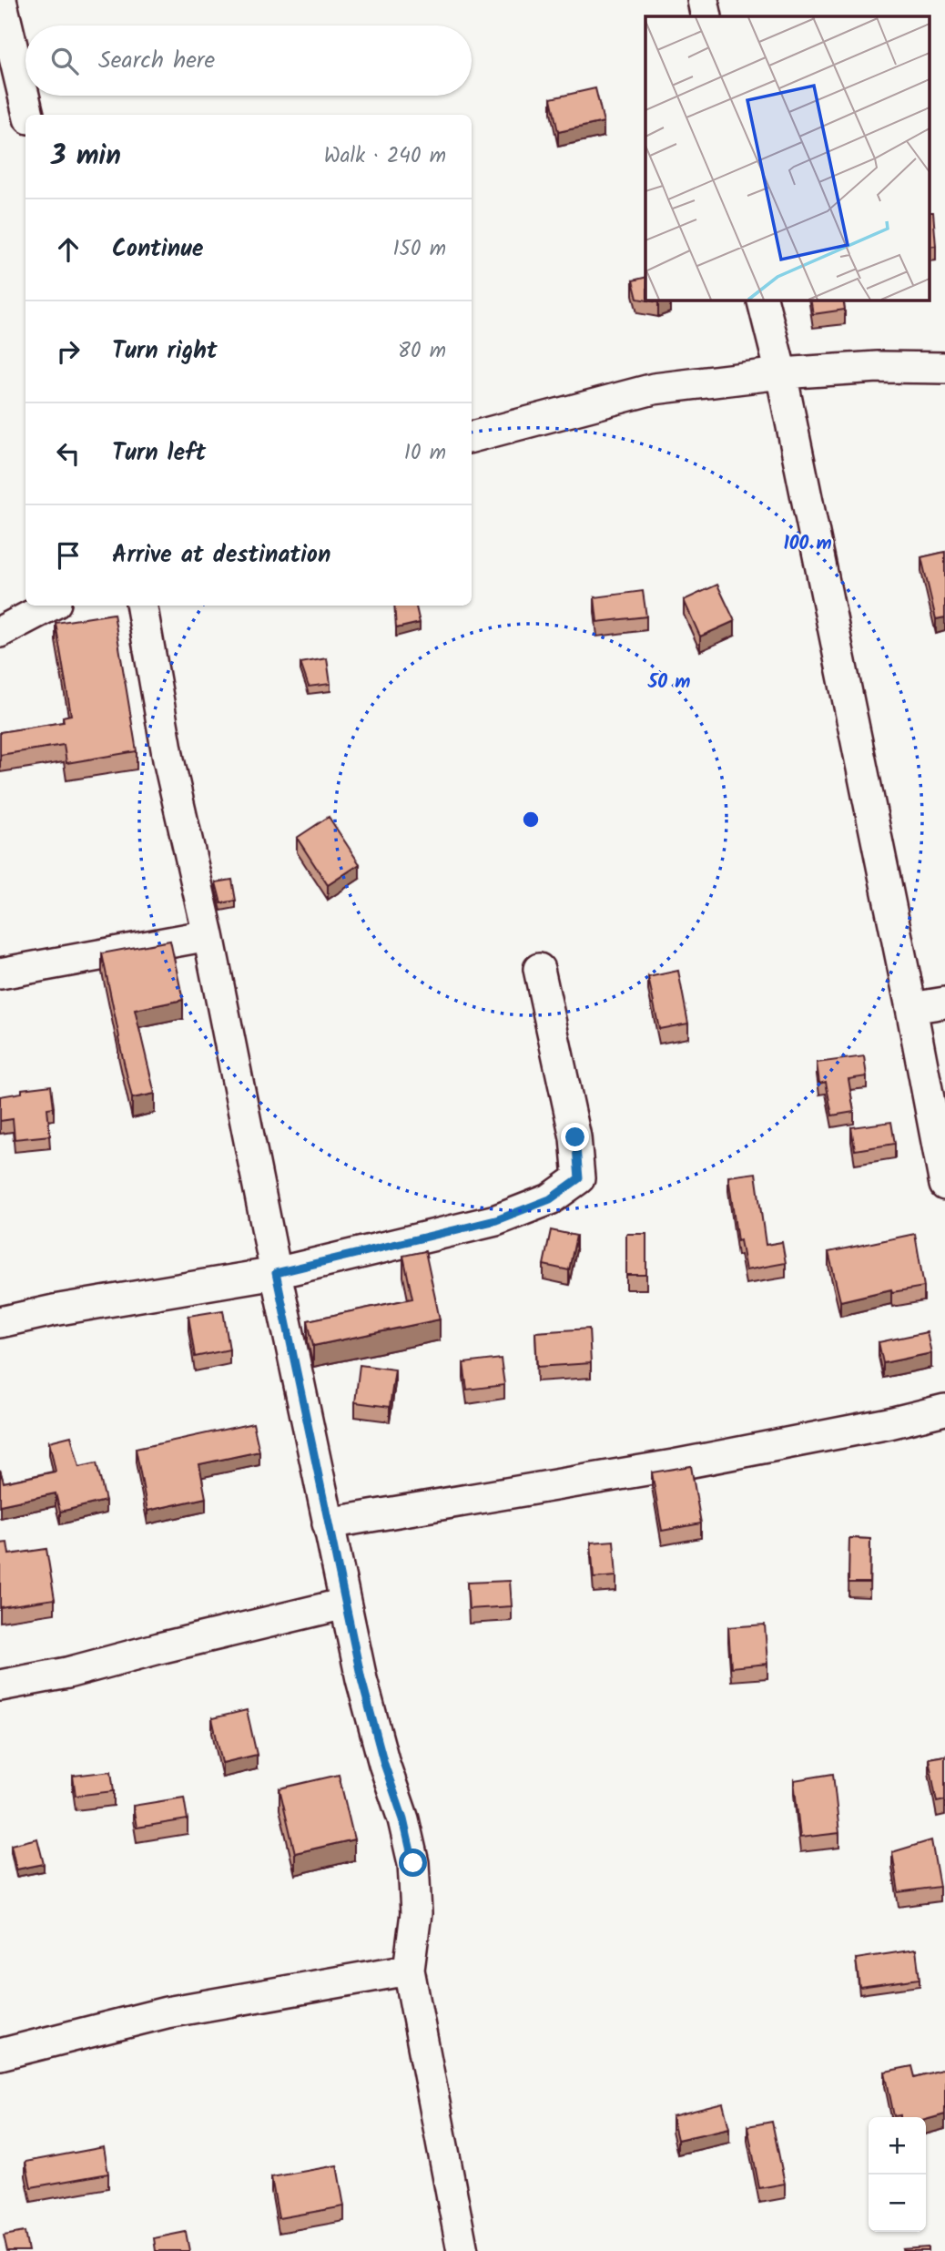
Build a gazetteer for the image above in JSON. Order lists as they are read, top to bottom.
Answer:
{
  "page": {
    "search": "Search here",
    "heading": ["3 min", "Walk · 240 m"],
    "list": [
      ["Continue", "150 m"],
      ["Turn right", "80 m"],
      ["Turn left", "10 m"],
      "Arrive at destination"
    ],
    "map_buttons": ["+", "−"]
  },
  "rings": ["100 m", "50 m"]
}
